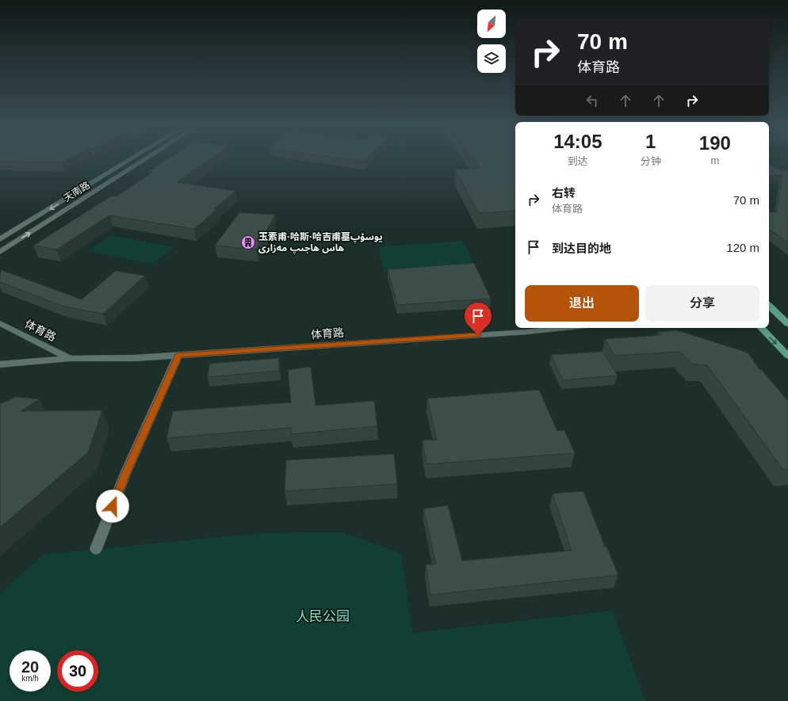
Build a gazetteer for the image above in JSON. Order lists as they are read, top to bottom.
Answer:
{
  "streets": {
    "street": ["天南路", "体育路"]
  },
  "parks": ["人民公园"],
  "places": {
    "building": ["玉素甫·哈斯·哈吉甫墓يوسۇپ ھاس ھاجىپ مەزارى"]
  },
  "north": "bottom left",
  "page": {
    "turn": ["70 m", "体育路"],
    "eta": [
      "14:05",
      "到达",
      "1",
      "分钟",
      "190",
      "m"
    ],
    "list": [
      {
        "name": "右转",
        "note": "体育路",
        "value": "70 m"
      },
      {
        "name": "到达目的地",
        "value": "120 m"
      }
    ],
    "buttons": ["退出", "分享"],
    "speed": "20 km/h",
    "limit": "30"
  }
}
